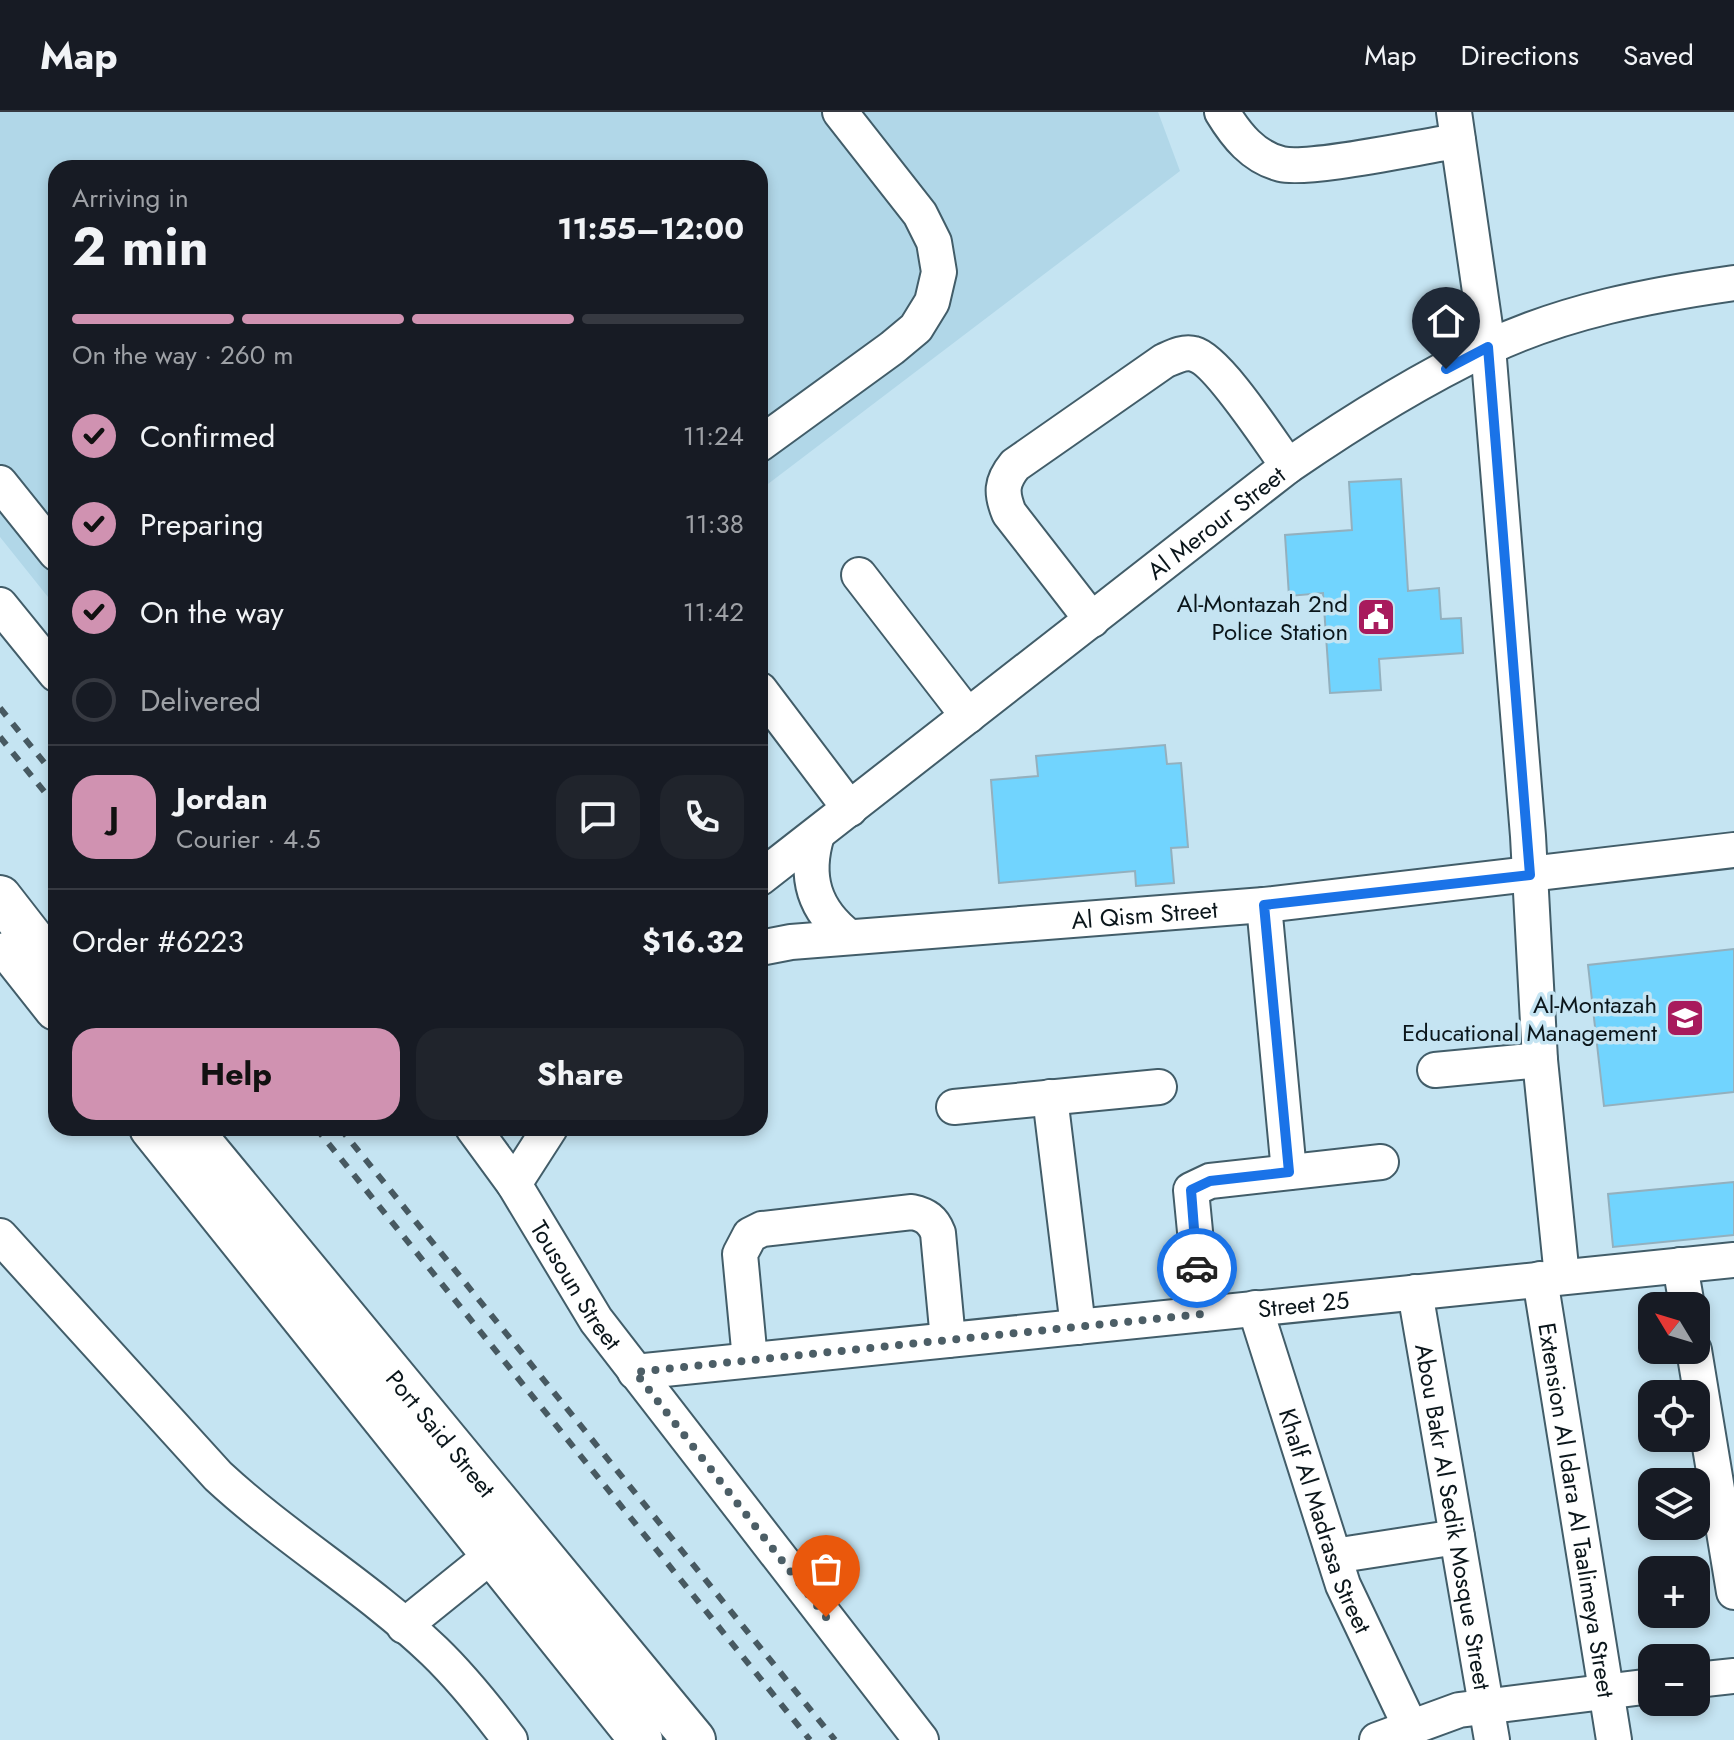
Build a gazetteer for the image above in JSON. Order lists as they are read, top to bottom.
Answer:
{
  "streets": {
    "main road": ["Port Said Street"],
    "street": [
      "Al Merour Street",
      "Al Qism Street",
      "Tousoun Street",
      "Street 25",
      "Extension Al Idara Al Taalimeya Street",
      "Abou Bakr Al Sedik Mosque Street",
      "Khalf Al Madrasa Street"
    ]
  },
  "crossings": [
    ["Al Merour Street", "Extension Al Idara Al Taalimeya Street"],
    ["Al Qism Street", "Extension Al Idara Al Taalimeya Street"],
    ["Tousoun Street", "Street 25"],
    ["Street 25", "Extension Al Idara Al Taalimeya Street"],
    ["Street 25", "Abou Bakr Al Sedik Mosque Street"],
    ["Street 25", "Khalf Al Madrasa Street"]
  ],
  "places": {
    "public building": ["Al-Montazah 2nd Police Station"],
    "school or university": ["Al-Montazah Educational Management"]
  },
  "north": "top left",
  "page": {
    "header": "Map",
    "nav": ["Map", "Directions", "Saved"],
    "heading": ["2 min", "Arriving in", "11:55–12:00"],
    "panel": [
      "Jordan",
      "Courier · 4.5",
      "Order #6223",
      "$16.32"
    ],
    "bar": "On the way · 260 m",
    "list": [
      ["Confirmed", "11:24"],
      ["Preparing", "11:38"],
      ["On the way", "11:42"],
      "Delivered"
    ],
    "round": "J",
    "buttons": ["Help", "Share"],
    "map_buttons": ["+", "−"]
  }
}
